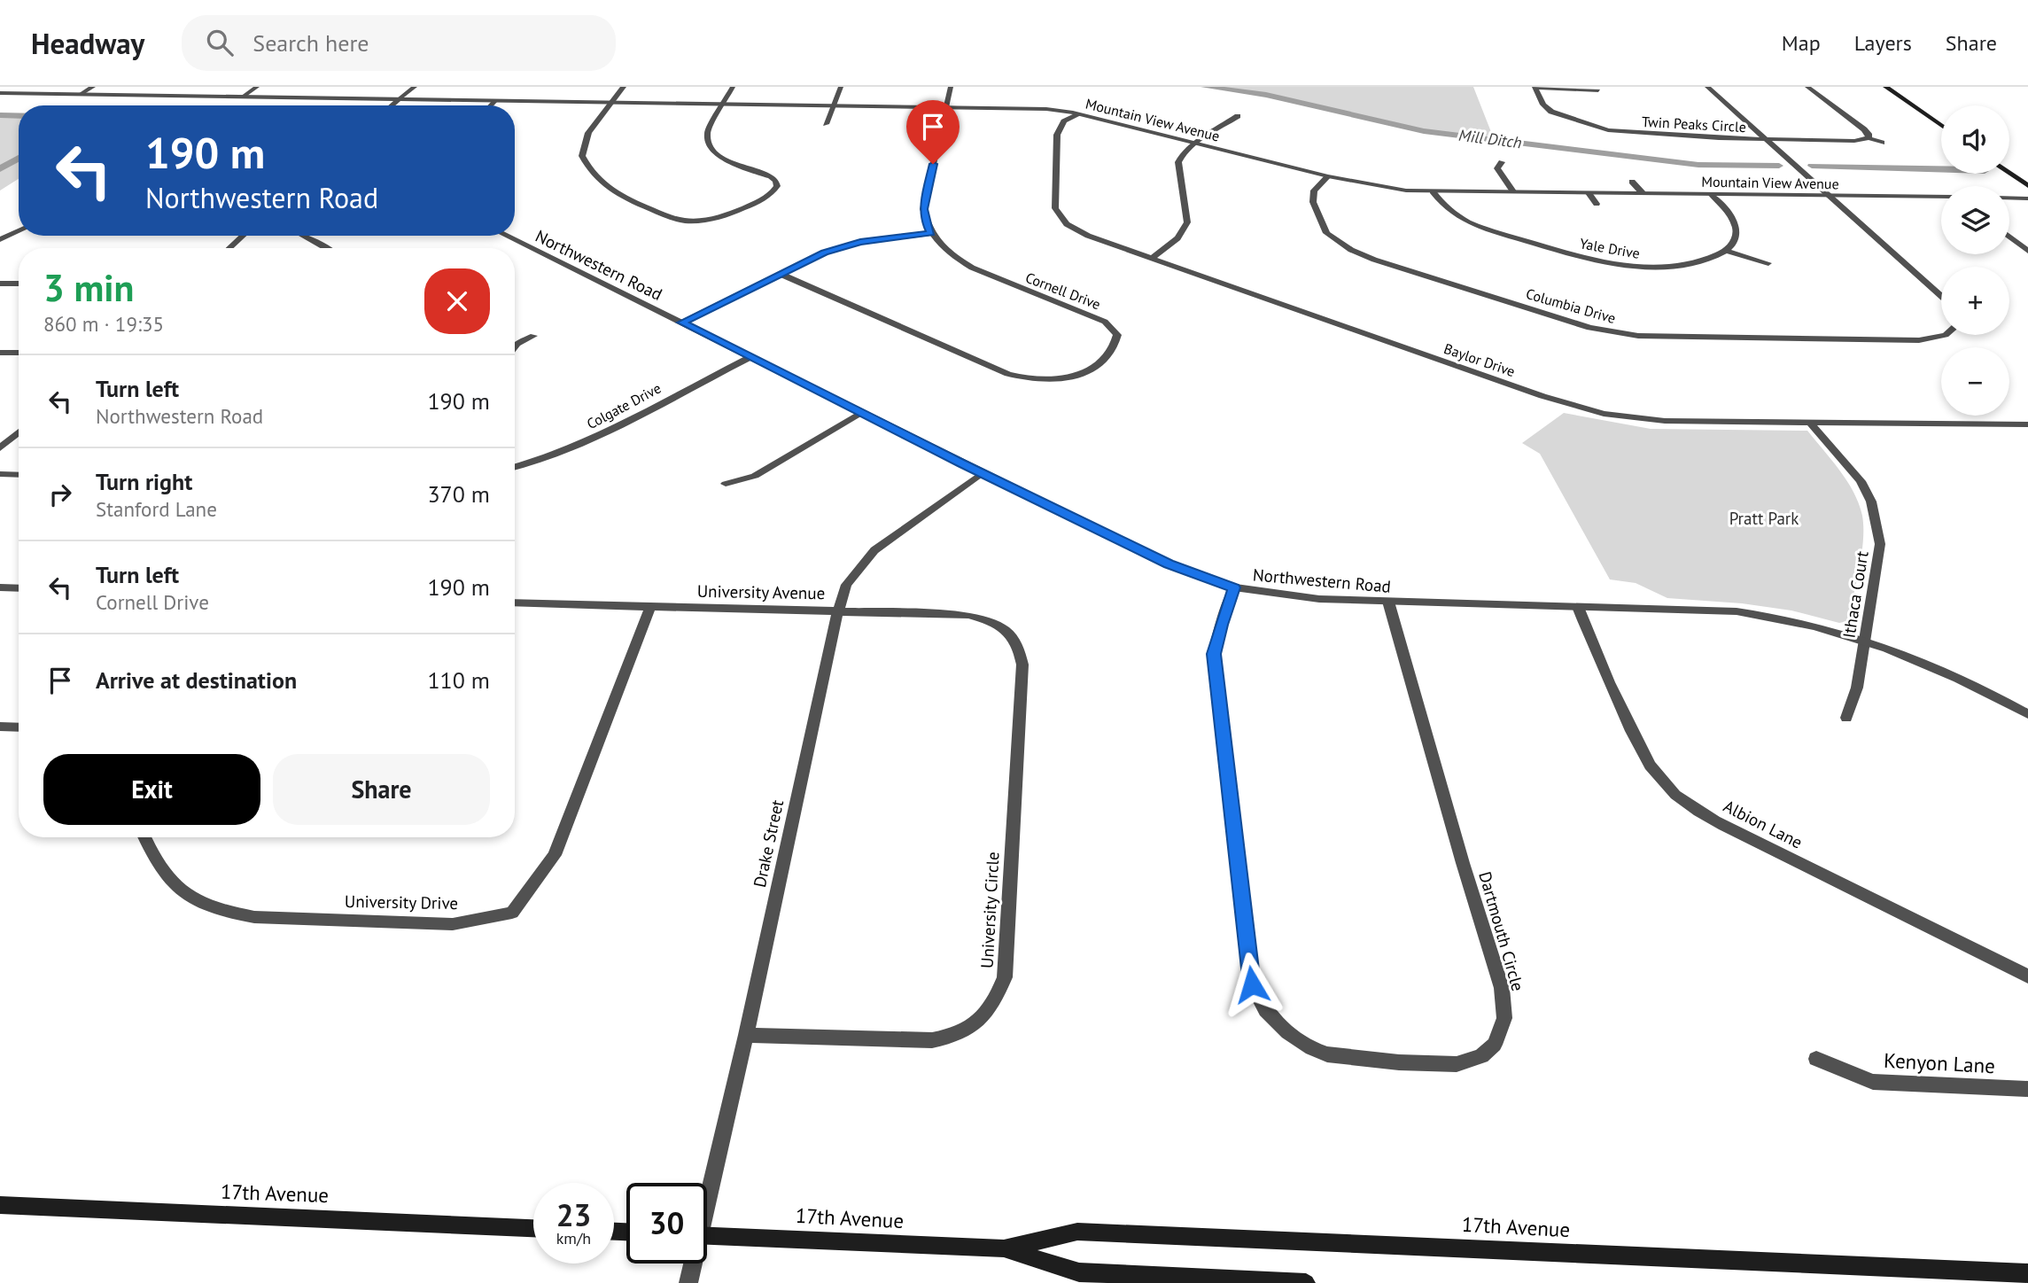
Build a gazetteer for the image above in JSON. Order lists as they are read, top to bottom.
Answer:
{
  "streets": {
    "main road": ["17th Avenue"],
    "street": [
      "Mountain View Avenue",
      "Twin Peaks Circle",
      "Yale Drive",
      "Northwestern Road",
      "Cornell Drive",
      "Columbia Drive",
      "Baylor Drive",
      "Colgate Drive",
      "University Avenue",
      "Ithaca Court",
      "Albion Lane",
      "Drake Street",
      "University Drive",
      "University Circle",
      "Dartmouth Circle",
      "Kenyon Lane"
    ]
  },
  "crossings": [
    ["Mountain View Avenue", "Yale Drive"],
    ["Mountain View Avenue", "Columbia Drive"],
    ["Mountain View Avenue", "Baylor Drive"],
    ["Northwestern Road", "Colgate Drive"],
    ["Northwestern Road", "Ithaca Court"],
    ["Northwestern Road", "Albion Lane"],
    ["Northwestern Road", "Drake Street"],
    ["Northwestern Road", "Dartmouth Circle"],
    ["Baylor Drive", "Ithaca Court"],
    ["University Avenue", "Drake Street"],
    ["University Avenue", "University Drive"],
    ["University Avenue", "University Circle"],
    ["Drake Street", "University Circle"]
  ],
  "water": ["Mill Ditch"],
  "parks": ["Pratt Park"],
  "page": {
    "header": "Headway",
    "search": "Search here",
    "nav": ["Map", "Layers", "Share"],
    "map_buttons": ["+", "−"],
    "turn": ["190 m", "Northwestern Road"],
    "heading": ["3 min", "860 m · 19:35"],
    "list": [
      {
        "name": "Turn left",
        "note": "Northwestern Road",
        "value": "190 m"
      },
      {
        "name": "Turn right",
        "note": "Stanford Lane",
        "value": "370 m"
      },
      {
        "name": "Turn left",
        "note": "Cornell Drive",
        "value": "190 m"
      },
      {
        "name": "Arrive at destination",
        "value": "110 m"
      }
    ],
    "buttons": ["Exit", "Share"],
    "speed": "23 km/h",
    "limit": "30"
  }
}
